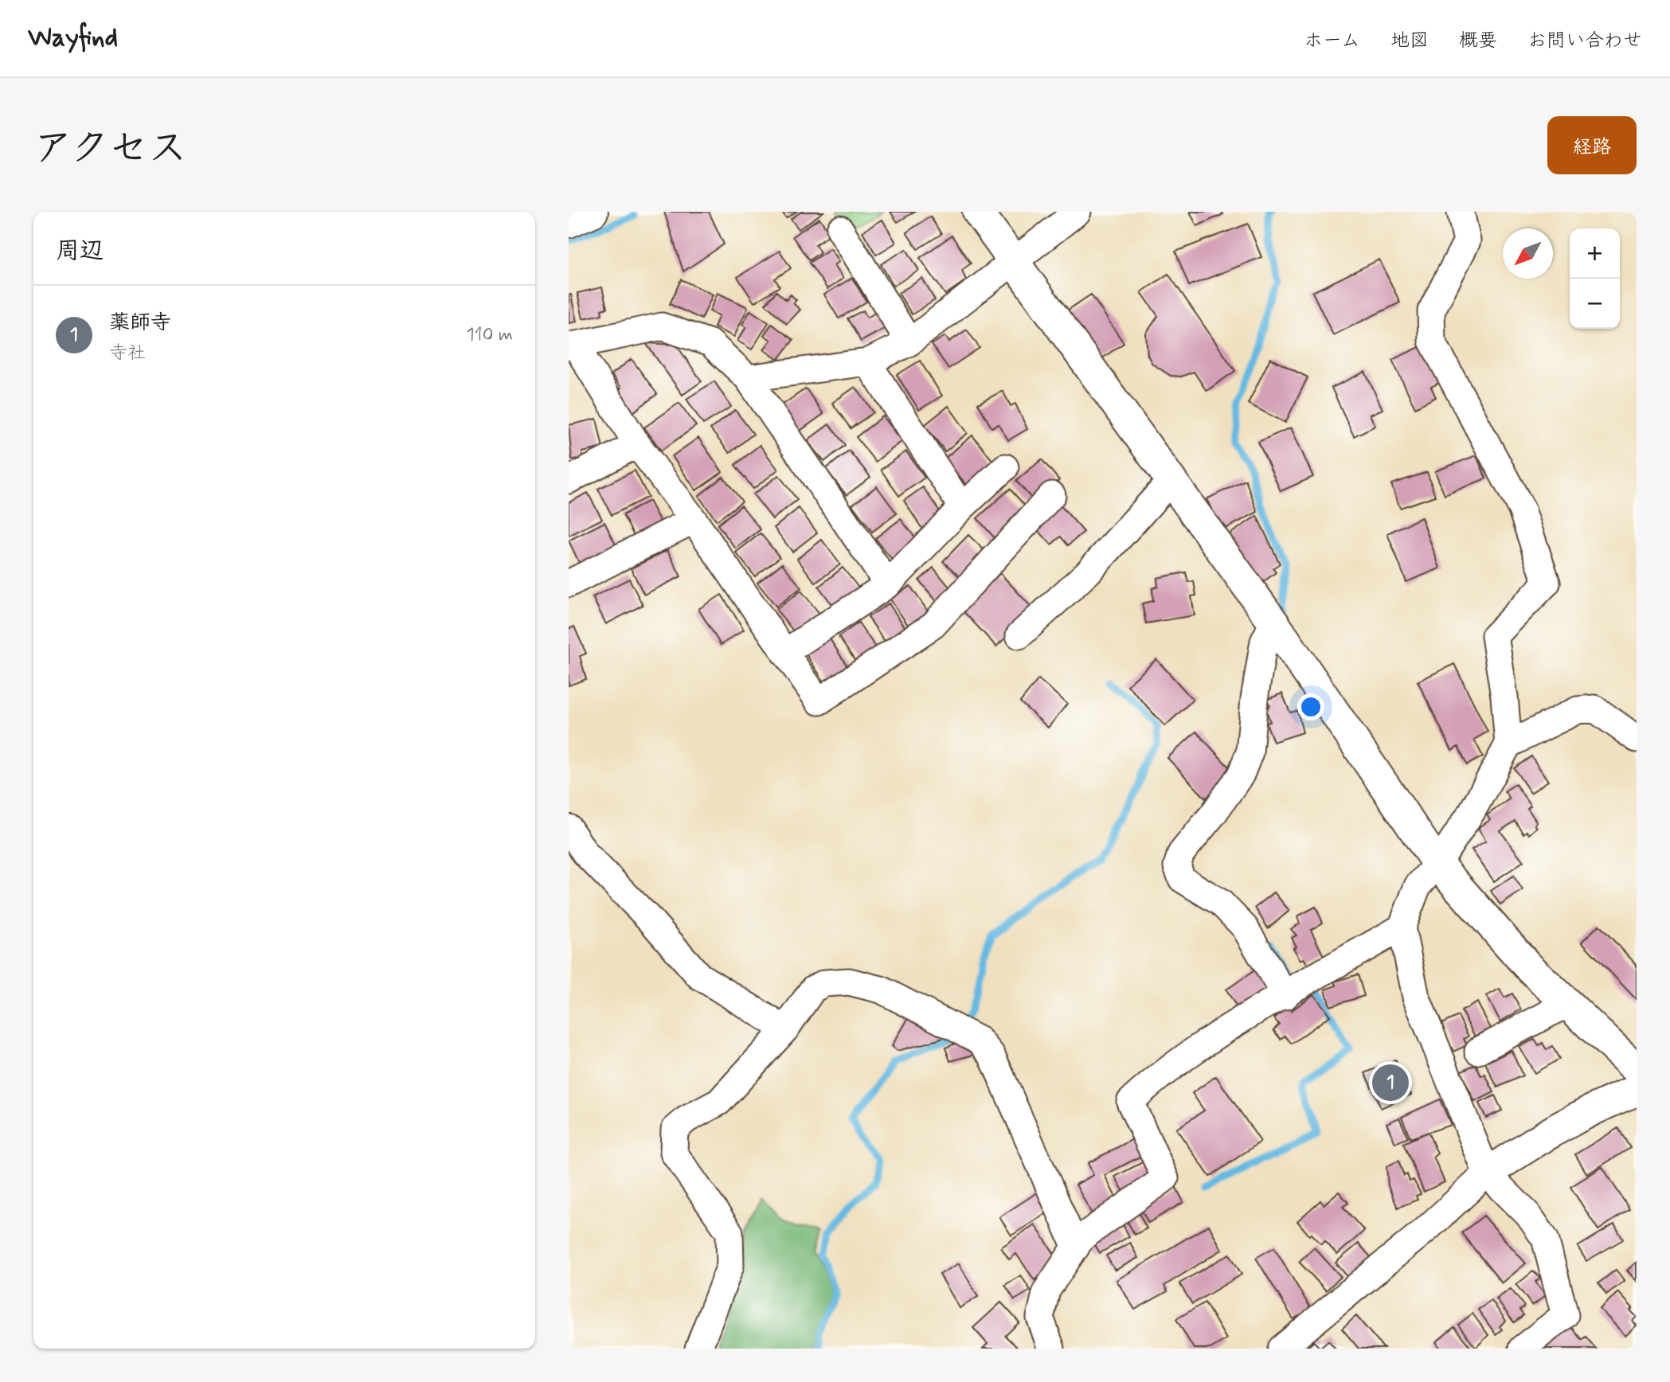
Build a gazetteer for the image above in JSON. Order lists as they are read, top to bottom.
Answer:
{
  "north": "bottom left",
  "page": {
    "header": "Wayfind",
    "nav": [
      "ホーム",
      "地図",
      "概要",
      "お問い合わせ"
    ],
    "title": "アクセス",
    "buttons": "経路",
    "heading": "周辺",
    "map_buttons": ["+", "−"],
    "list": [
      {
        "mark": "1",
        "name": "薬師寺",
        "note": "寺社",
        "value": "110 m"
      }
    ],
    "pins": "1"
  }
}
